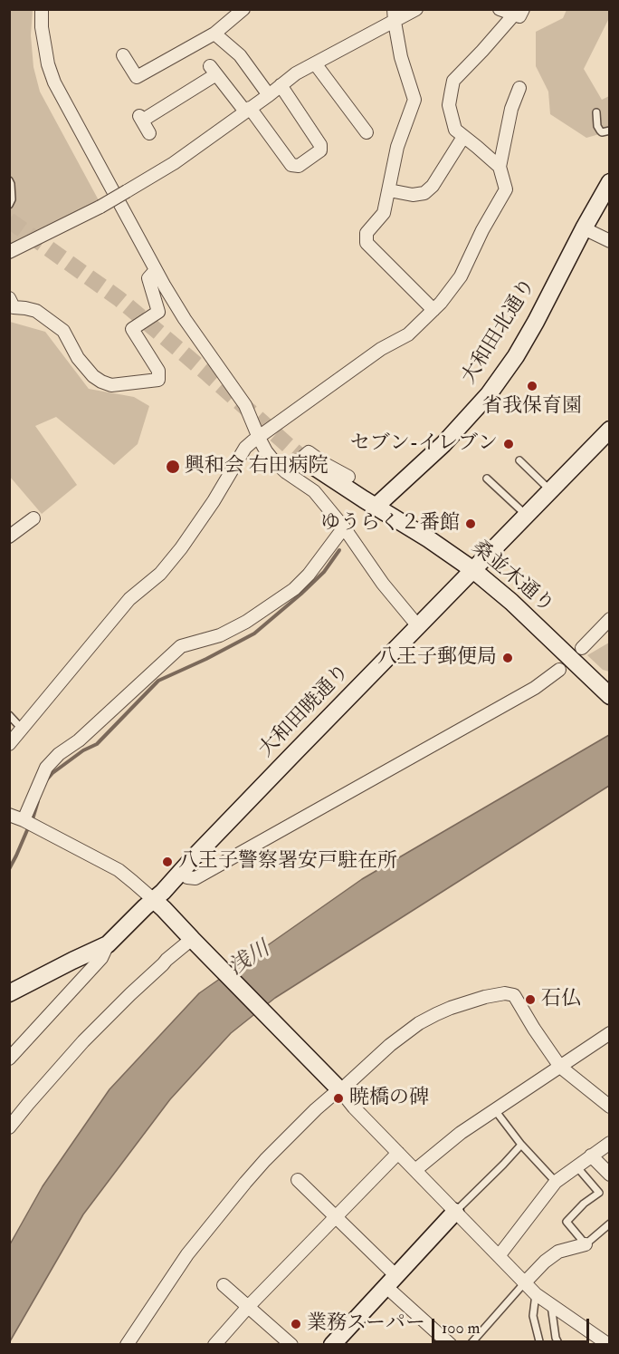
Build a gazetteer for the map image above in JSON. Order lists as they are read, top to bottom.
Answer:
{
  "streets": {
    "street": ["大和田北通り", "桑並木通り", "大和田暁通り"]
  },
  "crossings": [
    ["大和田北通り", "桑並木通り"],
    ["桑並木通り", "大和田暁通り"]
  ],
  "water": ["浅川"],
  "places": [
    "省我保育園",
    "セブン-イレブン",
    "興和会 右田病院",
    "ゆうらく２番館",
    "八王子郵便局",
    "八王子警察署安戸駐在所",
    "石仏",
    "暁橋の碑",
    "業務スーパー"
  ],
  "scale_bar": "100 m"
}
